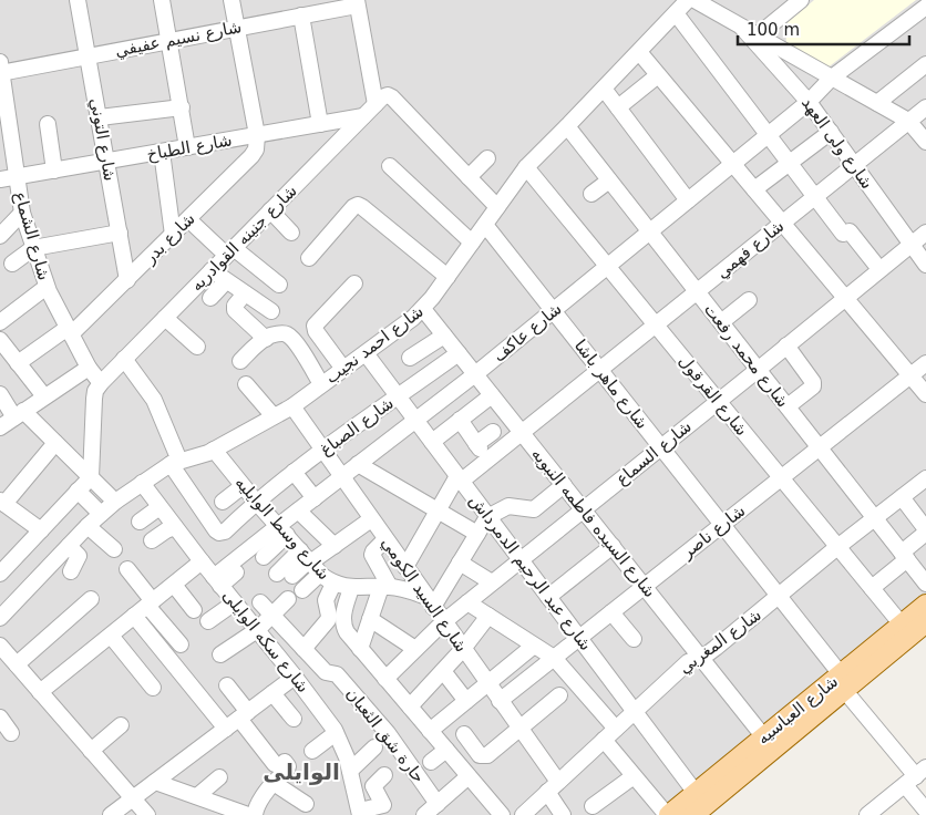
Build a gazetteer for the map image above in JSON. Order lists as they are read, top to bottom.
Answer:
{
  "streets": {
    "main road": ["شارع العباسيه"],
    "street": [
      "شارع نسيم عفيفي",
      "شارع التوني",
      "شارع ولى العهد",
      "شارع الطباخ",
      "شارع الشماع",
      "شارع بدر",
      "شارع جنينه القوادريه",
      "شارع فهمي",
      "شارع عاكف",
      "شارع احمد نجيب",
      "شارع محمد رفعت",
      "شارع ماهر باشا",
      "شارع القرقول",
      "شارع الصباغ",
      "شارع السماع",
      "شارع السيده فاطمه النبويه",
      "شارع وسط الوايليه",
      "شارع ناصر",
      "شارع عبد الرحيم الدمرداش",
      "شارع السيد الكومي",
      "شارع سكه الوايلى",
      "شارع المغربي",
      "حارة شق الثعبان"
    ]
  },
  "crossings": [
    ["شارع نسيم عفيفي", "شارع التوني"],
    ["شارع نسيم عفيفي", "شارع الشماع"],
    ["شارع التوني", "شارع الطباخ"],
    ["شارع التوني", "شارع بدر"],
    ["شارع ولى العهد", "شارع فهمي"],
    ["شارع ولى العهد", "شارع عاكف"],
    ["شارع ولى العهد", "شارع السماع"],
    ["شارع الطباخ", "شارع الشماع"],
    ["شارع الطباخ", "شارع بدر"],
    ["شارع الطباخ", "شارع جنينه القوادريه"],
    ["شارع الشماع", "شارع بدر"],
    ["شارع الشماع", "شارع جنينه القوادريه"],
    ["شارع فهمي", "شارع محمد رفعت"],
    ["شارع فهمي", "شارع ماهر باشا"],
    ["شارع فهمي", "شارع القرقول"],
    ["شارع فهمي", "شارع السيده فاطمه النبويه"],
    ["شارع فهمي", "شارع عبد الرحيم الدمرداش"],
    ["شارع عاكف", "شارع محمد رفعت"],
    ["شارع عاكف", "شارع ماهر باشا"],
    ["شارع عاكف", "شارع القرقول"],
    ["شارع عاكف", "شارع السيده فاطمه النبويه"],
    ["شارع عاكف", "شارع وسط الوايليه"],
    ["شارع عاكف", "شارع عبد الرحيم الدمرداش"],
    ["شارع عاكف", "شارع السيد الكومي"],
    ["شارع عاكف", "شارع سكه الوايلى"],
    ["شارع احمد نجيب", "شارع محمد رفعت"],
    ["شارع احمد نجيب", "شارع ماهر باشا"],
    ["شارع احمد نجيب", "شارع القرقول"],
    ["شارع احمد نجيب", "شارع الصباغ"],
    ["شارع احمد نجيب", "شارع السيده فاطمه النبويه"],
    ["شارع احمد نجيب", "شارع وسط الوايليه"],
    ["شارع احمد نجيب", "شارع عبد الرحيم الدمرداش"],
    ["شارع احمد نجيب", "شارع السيد الكومي"],
    ["شارع احمد نجيب", "شارع سكه الوايلى"],
    ["شارع محمد رفعت", "شارع السماع"],
    ["شارع محمد رفعت", "شارع ناصر"],
    ["شارع محمد رفعت", "شارع المغربي"],
    ["شارع ماهر باشا", "شارع السماع"],
    ["شارع ماهر باشا", "شارع ناصر"],
    ["شارع ماهر باشا", "شارع المغربي"],
    ["شارع ماهر باشا", "شارع العباسيه"],
    ["شارع القرقول", "شارع السماع"],
    ["شارع القرقول", "شارع ناصر"],
    ["شارع القرقول", "شارع المغربي"],
    ["شارع القرقول", "شارع العباسيه"],
    ["شارع الصباغ", "شارع السيده فاطمه النبويه"],
    ["شارع الصباغ", "شارع وسط الوايليه"],
    ["شارع الصباغ", "شارع عبد الرحيم الدمرداش"],
    ["شارع الصباغ", "شارع السيد الكومي"],
    ["شارع السماع", "شارع السيده فاطمه النبويه"],
    ["شارع السماع", "شارع عبد الرحيم الدمرداش"],
    ["شارع السماع", "شارع السيد الكومي"],
    ["شارع السيده فاطمه النبويه", "شارع ناصر"],
    ["شارع السيده فاطمه النبويه", "شارع المغربي"],
    ["شارع السيده فاطمه النبويه", "شارع العباسيه"],
    ["شارع وسط الوايليه", "شارع السيد الكومي"],
    ["شارع ناصر", "شارع عبد الرحيم الدمرداش"],
    ["شارع ناصر", "شارع السيد الكومي"],
    ["شارع عبد الرحيم الدمرداش", "شارع المغربي"],
    ["شارع عبد الرحيم الدمرداش", "شارع العباسيه"],
    ["شارع السيد الكومي", "شارع المغربي"]
  ],
  "districts": ["الوايلى"],
  "scale_bar": "100 m"
}
